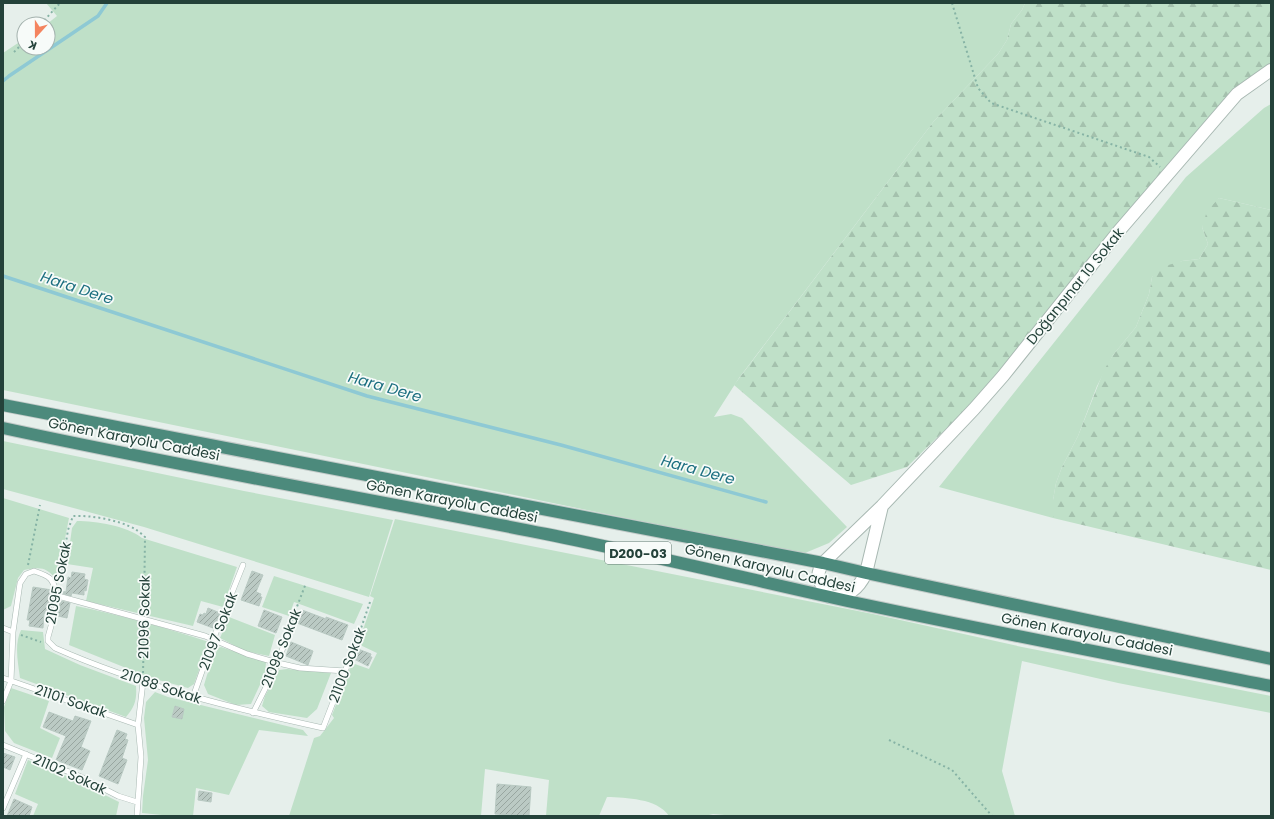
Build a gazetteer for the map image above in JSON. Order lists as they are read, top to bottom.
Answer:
{
  "streets": {
    "highway": ["Gönen Karayolu Caddesi", "D200-03"],
    "street": ["Doğanpınar 10 Sokak"],
    "lane": [
      "21095 Sokak",
      "21097 Sokak",
      "21098 Sokak",
      "21100 Sokak",
      "21088 Sokak",
      "21101 Sokak",
      "21102 Sokak"
    ],
    "path": ["21096 Sokak"]
  },
  "crossings": [
    ["Doğanpınar 10 Sokak", "Gönen Karayolu Caddesi"],
    ["21095 Sokak", "21096 Sokak"],
    ["21095 Sokak", "21088 Sokak"],
    ["21096 Sokak", "21088 Sokak"],
    ["21097 Sokak", "21088 Sokak"],
    ["21098 Sokak", "21088 Sokak"],
    ["21100 Sokak", "21088 Sokak"]
  ],
  "water": ["Hara Dere"],
  "north": "bottom"
}
